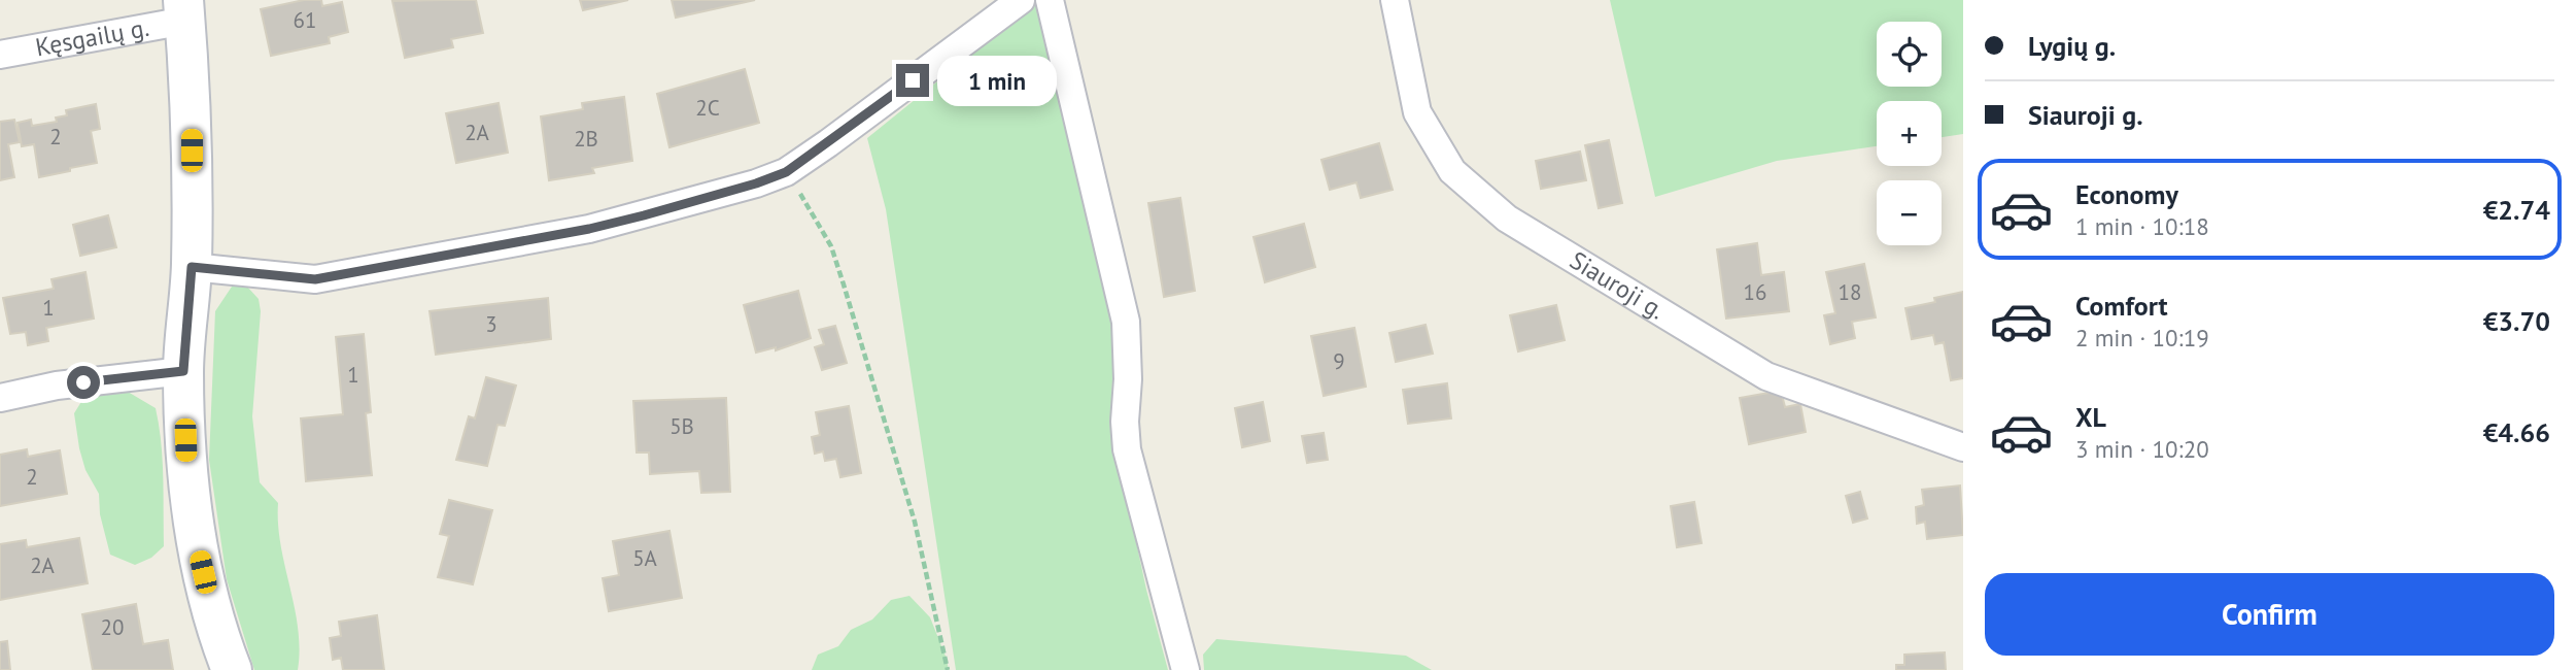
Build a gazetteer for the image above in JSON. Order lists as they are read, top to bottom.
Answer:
{
  "streets": {
    "street": ["Kęsgailų g.", "Siauroji g."]
  },
  "house_numbers": [
    "61",
    "2C",
    "2A",
    "2",
    "2B",
    "16",
    "18",
    "1",
    "3",
    "9",
    "1",
    "5B",
    "2",
    "5A",
    "2A",
    "20"
  ],
  "page": {
    "banner": ["Lygių g.", "Siauroji g."],
    "map_buttons": ["+", "−"],
    "bubble": "1 min",
    "list": [
      {
        "name": "Economy",
        "note": "1 min · 10:18",
        "value": "€2.74"
      },
      {
        "name": "Comfort",
        "note": "2 min · 10:19",
        "value": "€3.70"
      },
      {
        "name": "XL",
        "note": "3 min · 10:20",
        "value": "€4.66"
      }
    ],
    "buttons": "Confirm"
  }
}
